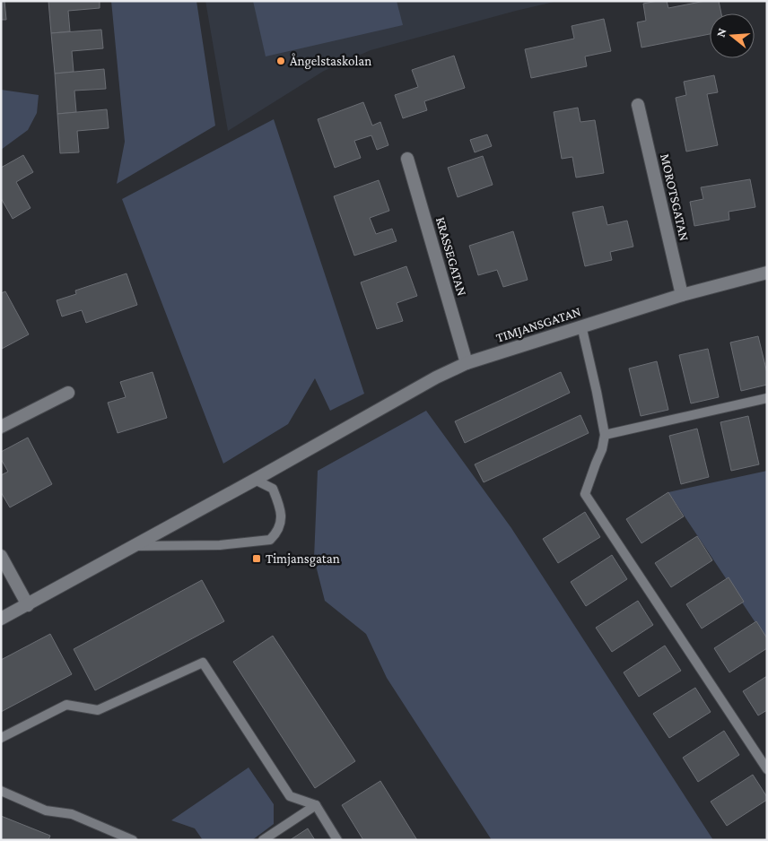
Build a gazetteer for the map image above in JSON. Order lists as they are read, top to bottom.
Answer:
{
  "streets": {
    "street": ["MOROTSGATAN", "KRASSEGATAN", "TIMJANSGATAN"]
  },
  "crossings": [
    ["MOROTSGATAN", "TIMJANSGATAN"],
    ["KRASSEGATAN", "TIMJANSGATAN"]
  ],
  "places": {
    "other": ["Ångelstaskolan"],
    "transit": ["Timjansgatan"]
  },
  "north": "left"
}
